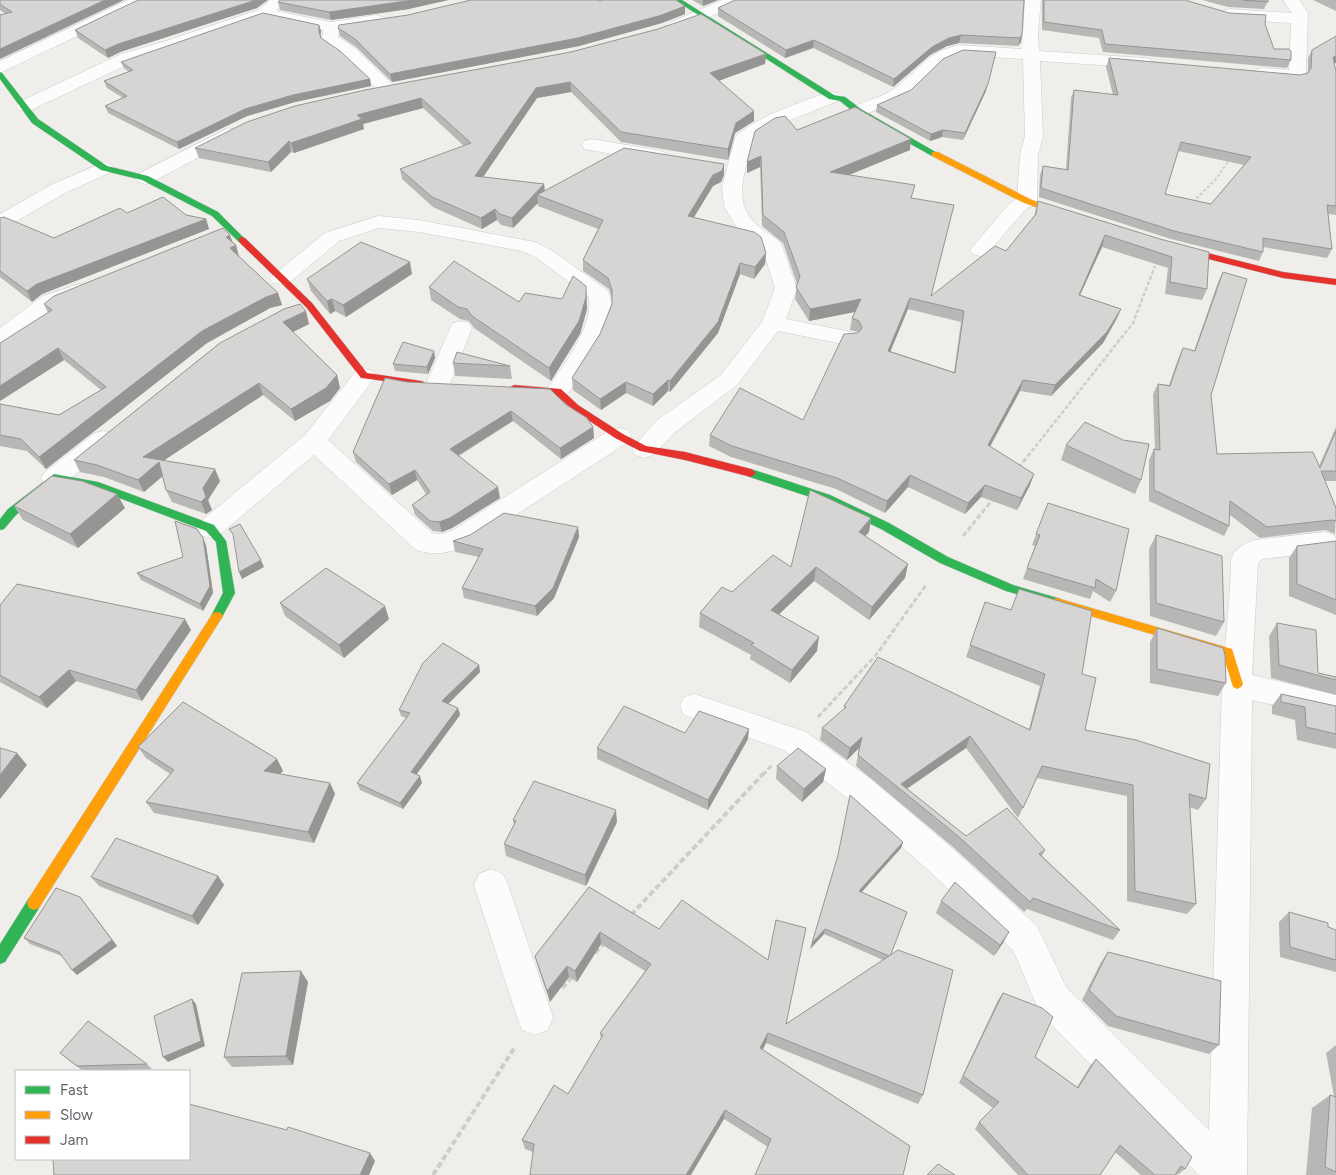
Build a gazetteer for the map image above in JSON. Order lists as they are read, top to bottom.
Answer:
{
  "legend": ["Fast", "Slow", "Jam"]
}
